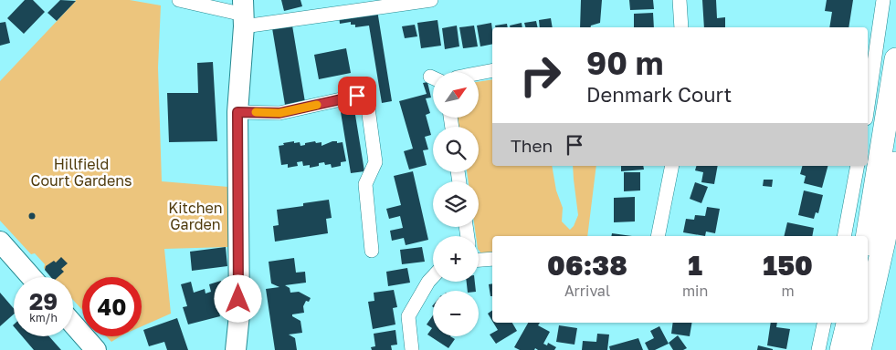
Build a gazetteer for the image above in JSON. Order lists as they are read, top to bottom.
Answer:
{
  "parks": ["Hillfield Court Gardens", "Kitchen Garden"],
  "north": "top right",
  "page": {
    "turn": ["90 m", "Denmark Court"],
    "map_buttons": ["+", "−"],
    "then": "Then",
    "eta": [
      "06:38",
      "Arrival",
      "1",
      "min",
      "150",
      "m"
    ],
    "speed": "29 km/h",
    "limit": "40"
  }
}
